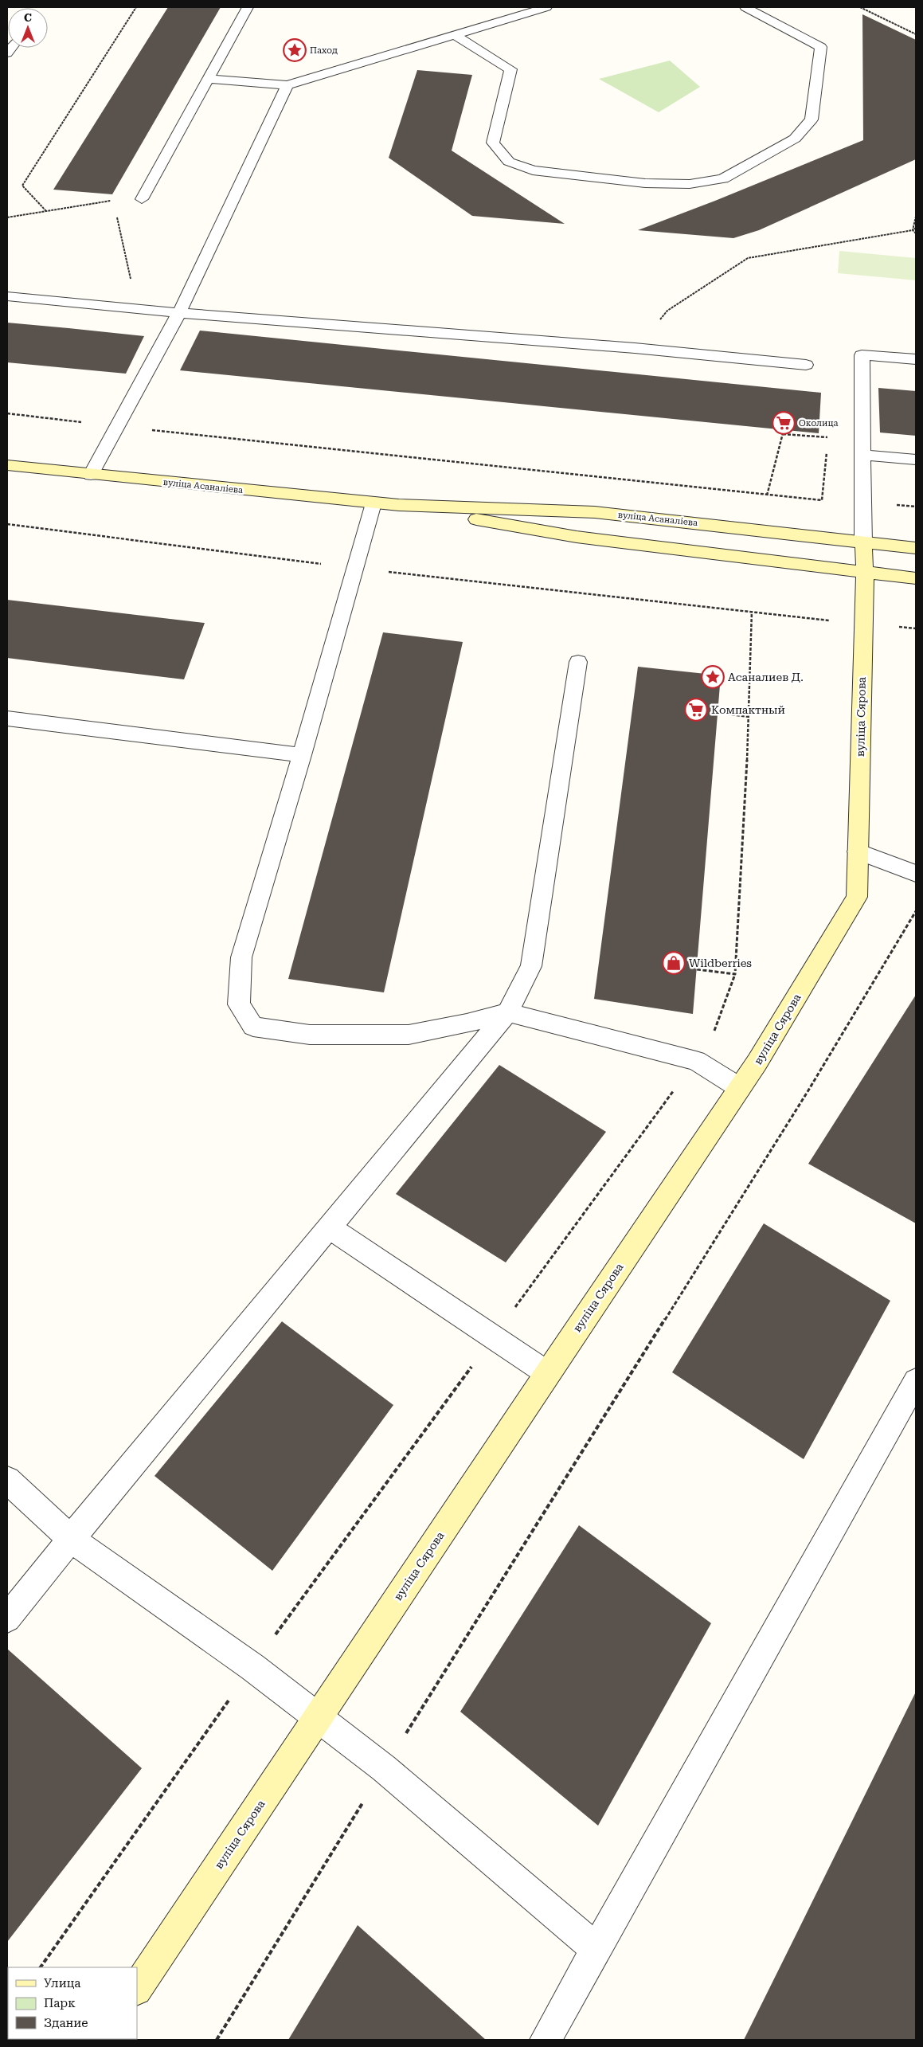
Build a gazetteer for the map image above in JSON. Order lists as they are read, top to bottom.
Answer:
{
  "streets": {
    "main road": ["вуліца Асаналіева", "вуліца Сярова"]
  },
  "crossings": [
    ["вуліца Асаналіева", "вуліца Сярова"]
  ],
  "places": {
    "place": ["Паход", "Асаналиев Д."],
    "supermarket": ["Околица", "Компактный"],
    "shop": ["Wildberries"]
  },
  "legend": ["Улица", "Парк", "Здание"],
  "north": "top"
}
